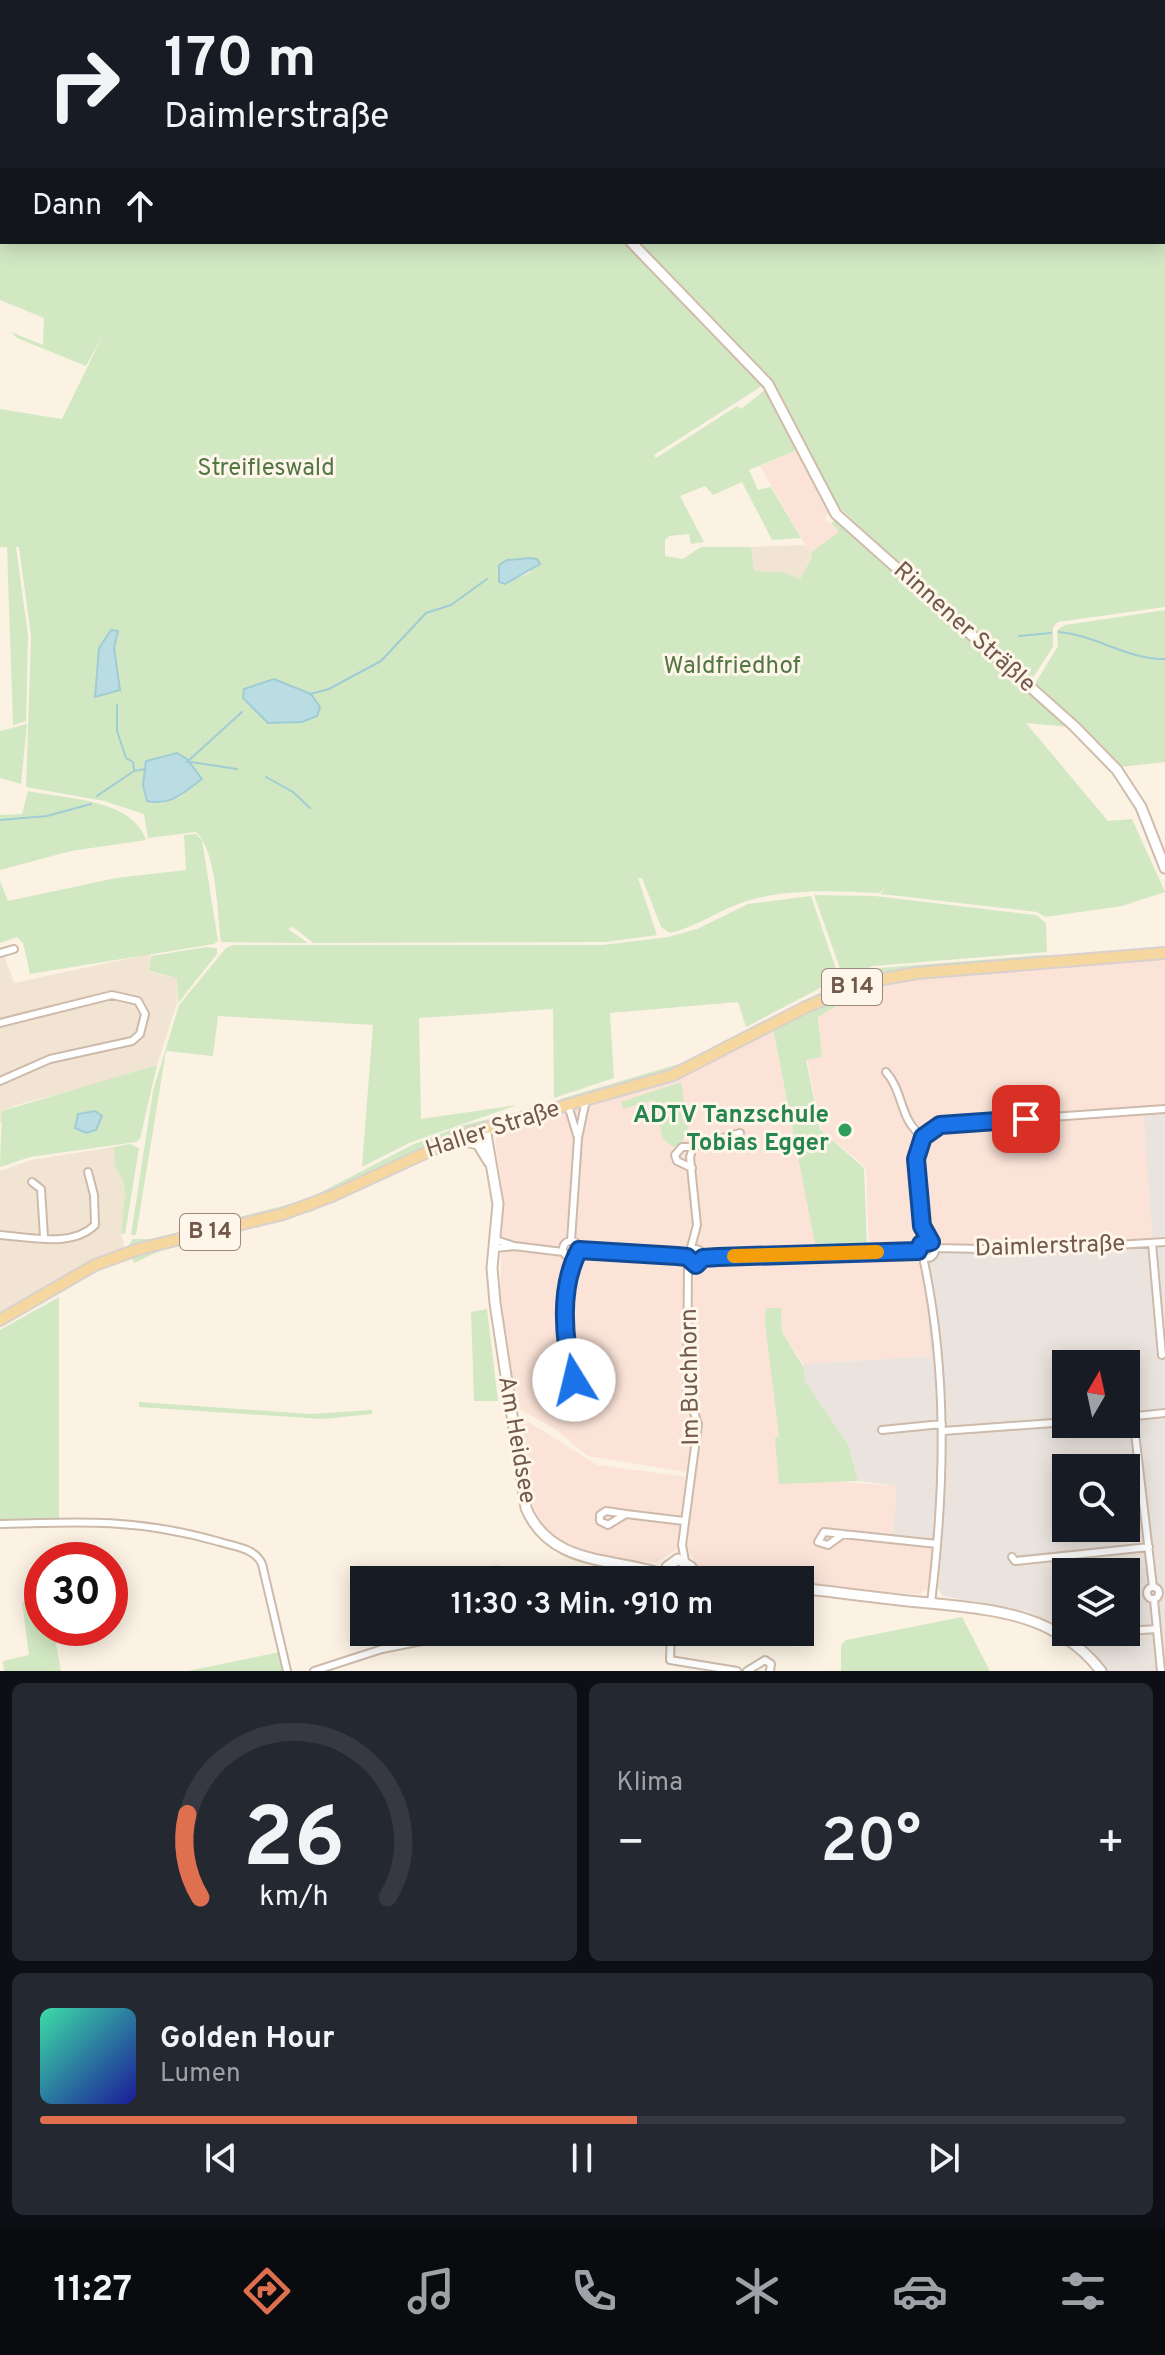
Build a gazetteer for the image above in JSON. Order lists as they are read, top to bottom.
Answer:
{
  "streets": {
    "main road": [
      "Rinnener Sträßle",
      "B 14",
      "Haller Straße",
      "Am Heidsee"
    ],
    "street": ["Daimlerstraße", "Im Buchhorn"]
  },
  "parks": ["Streifleswald", "Waldfriedhof"],
  "places": ["ADTV Tanzschule Tobias Egger"],
  "north": "top",
  "page": {
    "turn": ["170 m", "Daimlerstraße"],
    "then": "Dann",
    "limit": "30",
    "trip": "11:30 · 3 Min. · 910 m",
    "tile": "Klima",
    "heat": ["−", "20°", "+"],
    "song": ["Golden Hour", "Lumen"],
    "tabs": "11:27",
    "gauge": ["26", "km/h"]
  }
}
